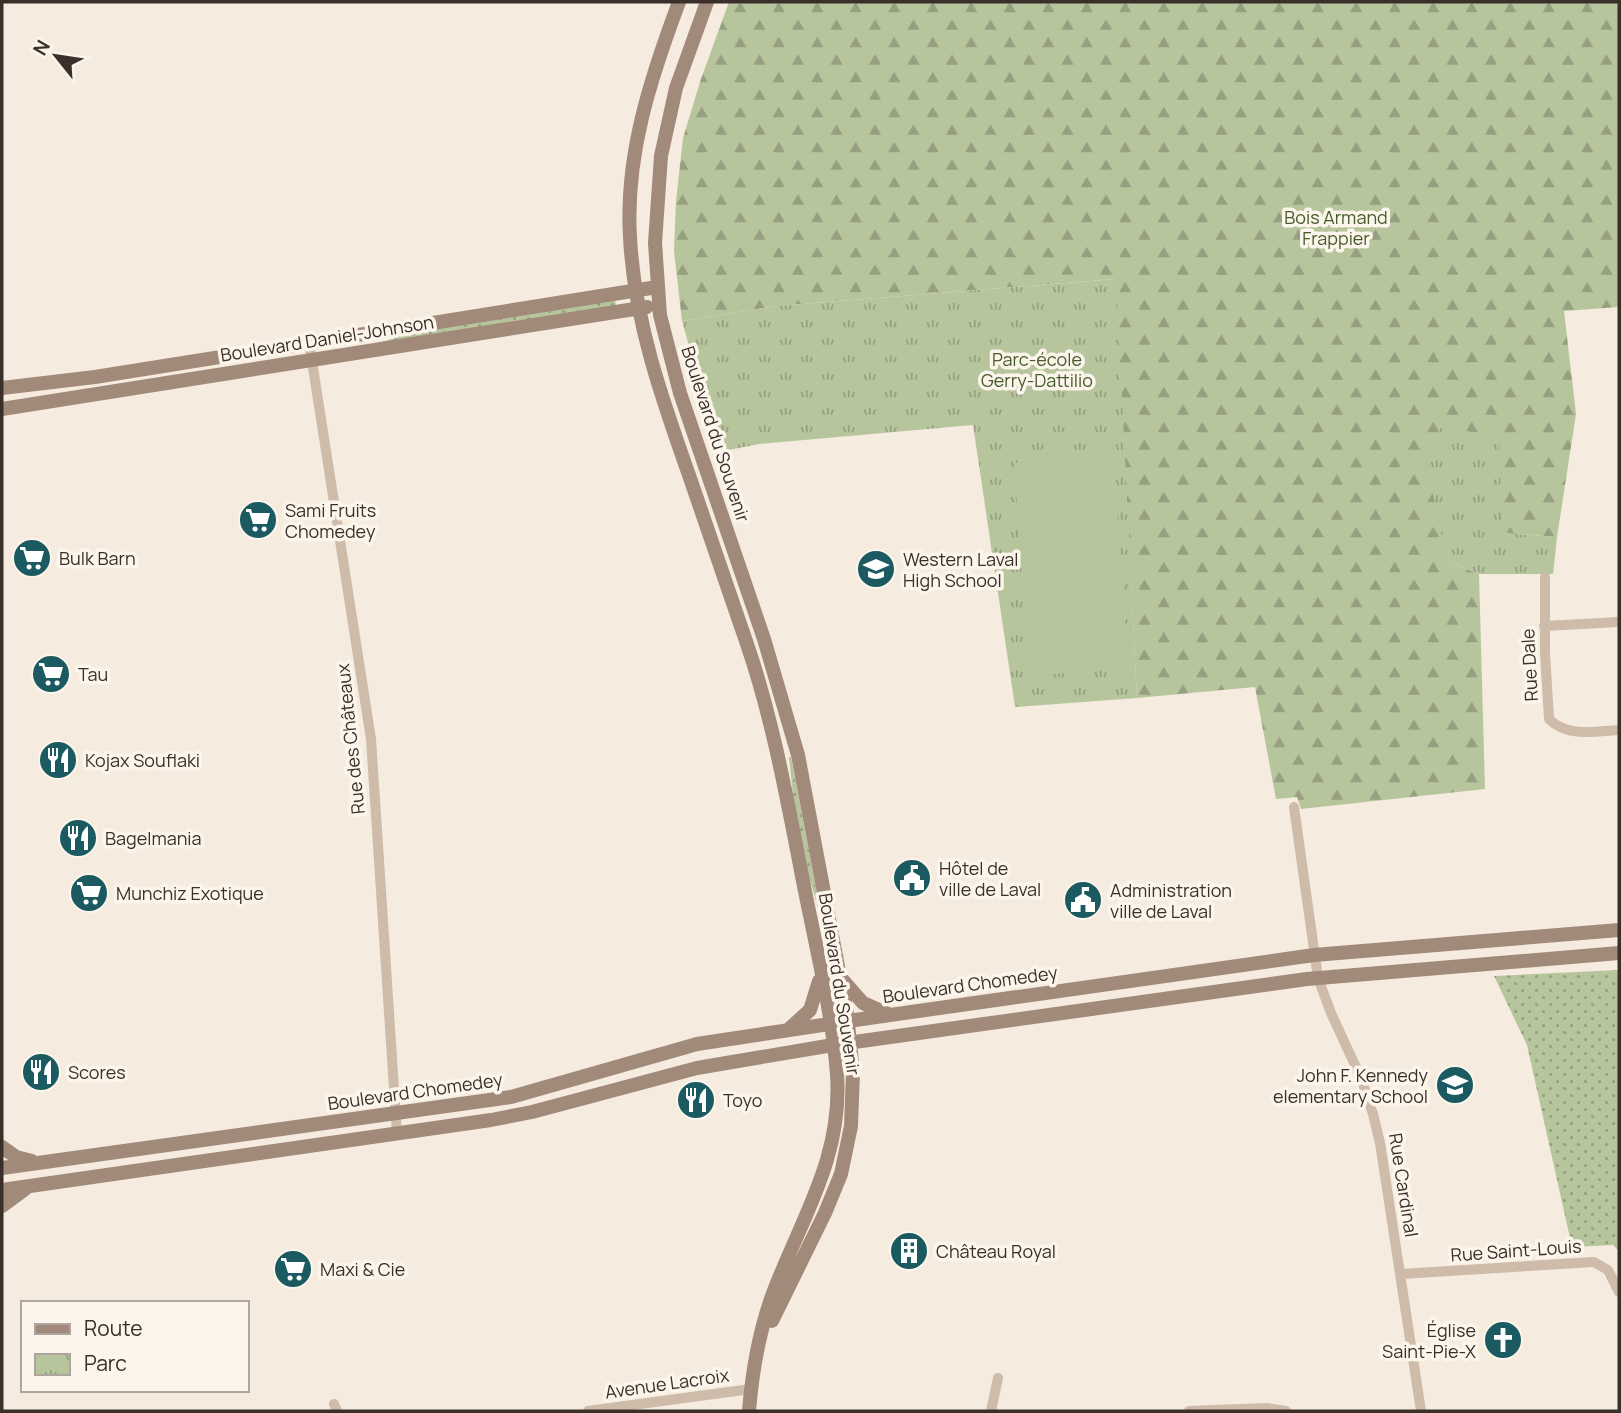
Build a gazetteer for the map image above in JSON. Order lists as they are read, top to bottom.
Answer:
{
  "streets": {
    "street": [
      "Boulevard Daniel-Johnson",
      "Boulevard du Souvenir",
      "Rue Dale",
      "Rue des Châteaux",
      "Boulevard Chomedey",
      "Rue Cardinal",
      "Rue Saint-Louis",
      "Avenue Lacroix"
    ]
  },
  "crossings": [
    ["Boulevard Daniel-Johnson", "Boulevard du Souvenir"],
    ["Boulevard Daniel-Johnson", "Rue des Châteaux"],
    ["Boulevard du Souvenir", "Boulevard Chomedey"],
    ["Rue des Châteaux", "Boulevard Chomedey"],
    ["Boulevard Chomedey", "Rue Cardinal"],
    ["Rue Cardinal", "Rue Saint-Louis"]
  ],
  "parks": ["Bois Armand Frappier", "Parc-école Gerry-Dattilio"],
  "places": {
    "supermarket": [
      "Sami Fruits Chomedey",
      "Bulk Barn",
      "Tau",
      "Munchiz Exotique",
      "Maxi & Cie"
    ],
    "school or university": ["Western Laval High School", "John F. Kennedy elementary School"],
    "restaurant": [
      "Kojax Souflaki",
      "Bagelmania",
      "Scores",
      "Toyo"
    ],
    "public building": ["Hôtel de ville de Laval", "Administration ville de Laval"],
    "building": ["Château Royal"],
    "church": ["Église Saint-Pie-X"]
  },
  "legend": ["Route", "Parc"],
  "north": "top left"
}
